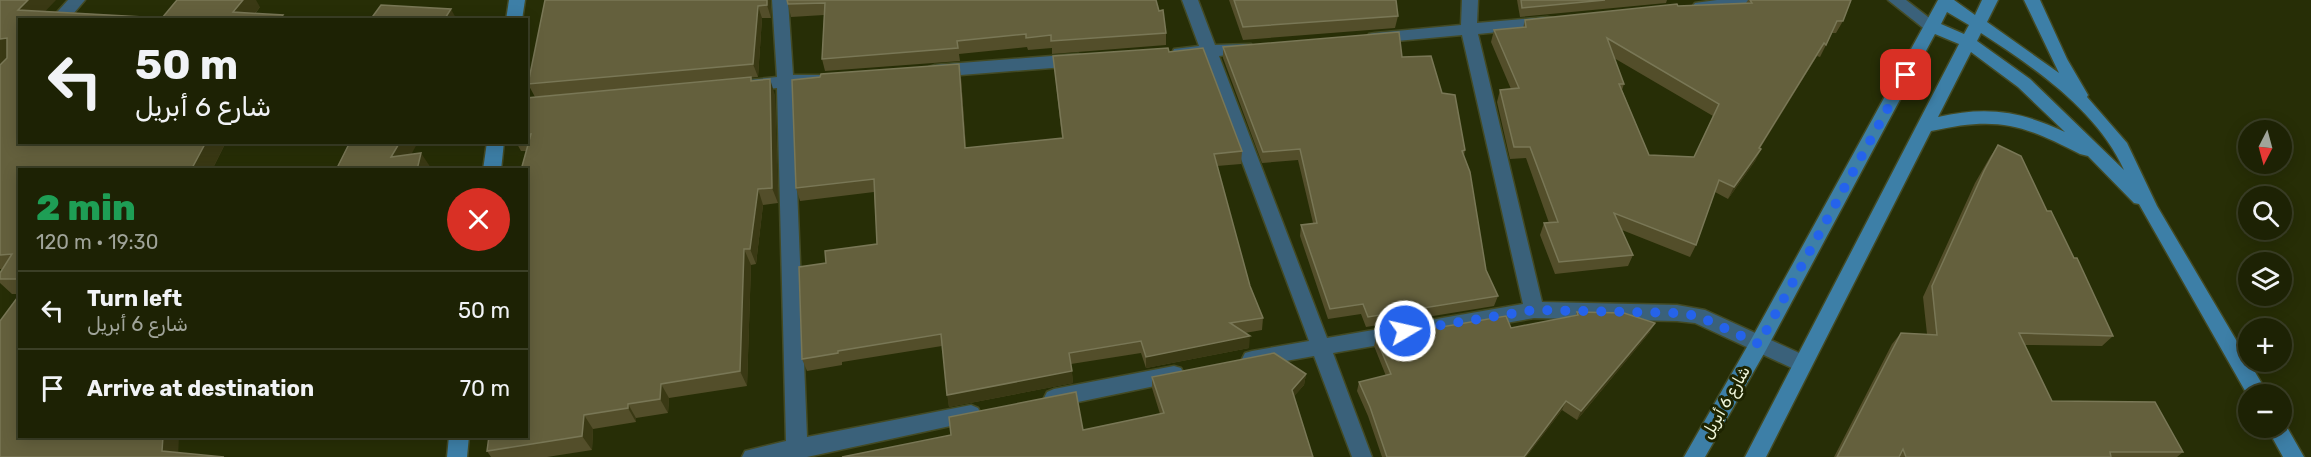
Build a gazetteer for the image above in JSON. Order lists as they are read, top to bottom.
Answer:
{
  "streets": {
    "street": ["شارع 6 أبريل"]
  },
  "north": "bottom",
  "page": {
    "turn": ["50 m", "شارع 6 أبريل"],
    "map_buttons": ["+", "−"],
    "heading": ["2 min", "120 m · 19:30"],
    "list": [
      {
        "name": "Turn left",
        "note": "شارع 6 أبريل",
        "value": "50 m"
      },
      {
        "name": "Arrive at destination",
        "value": "70 m"
      }
    ]
  }
}
